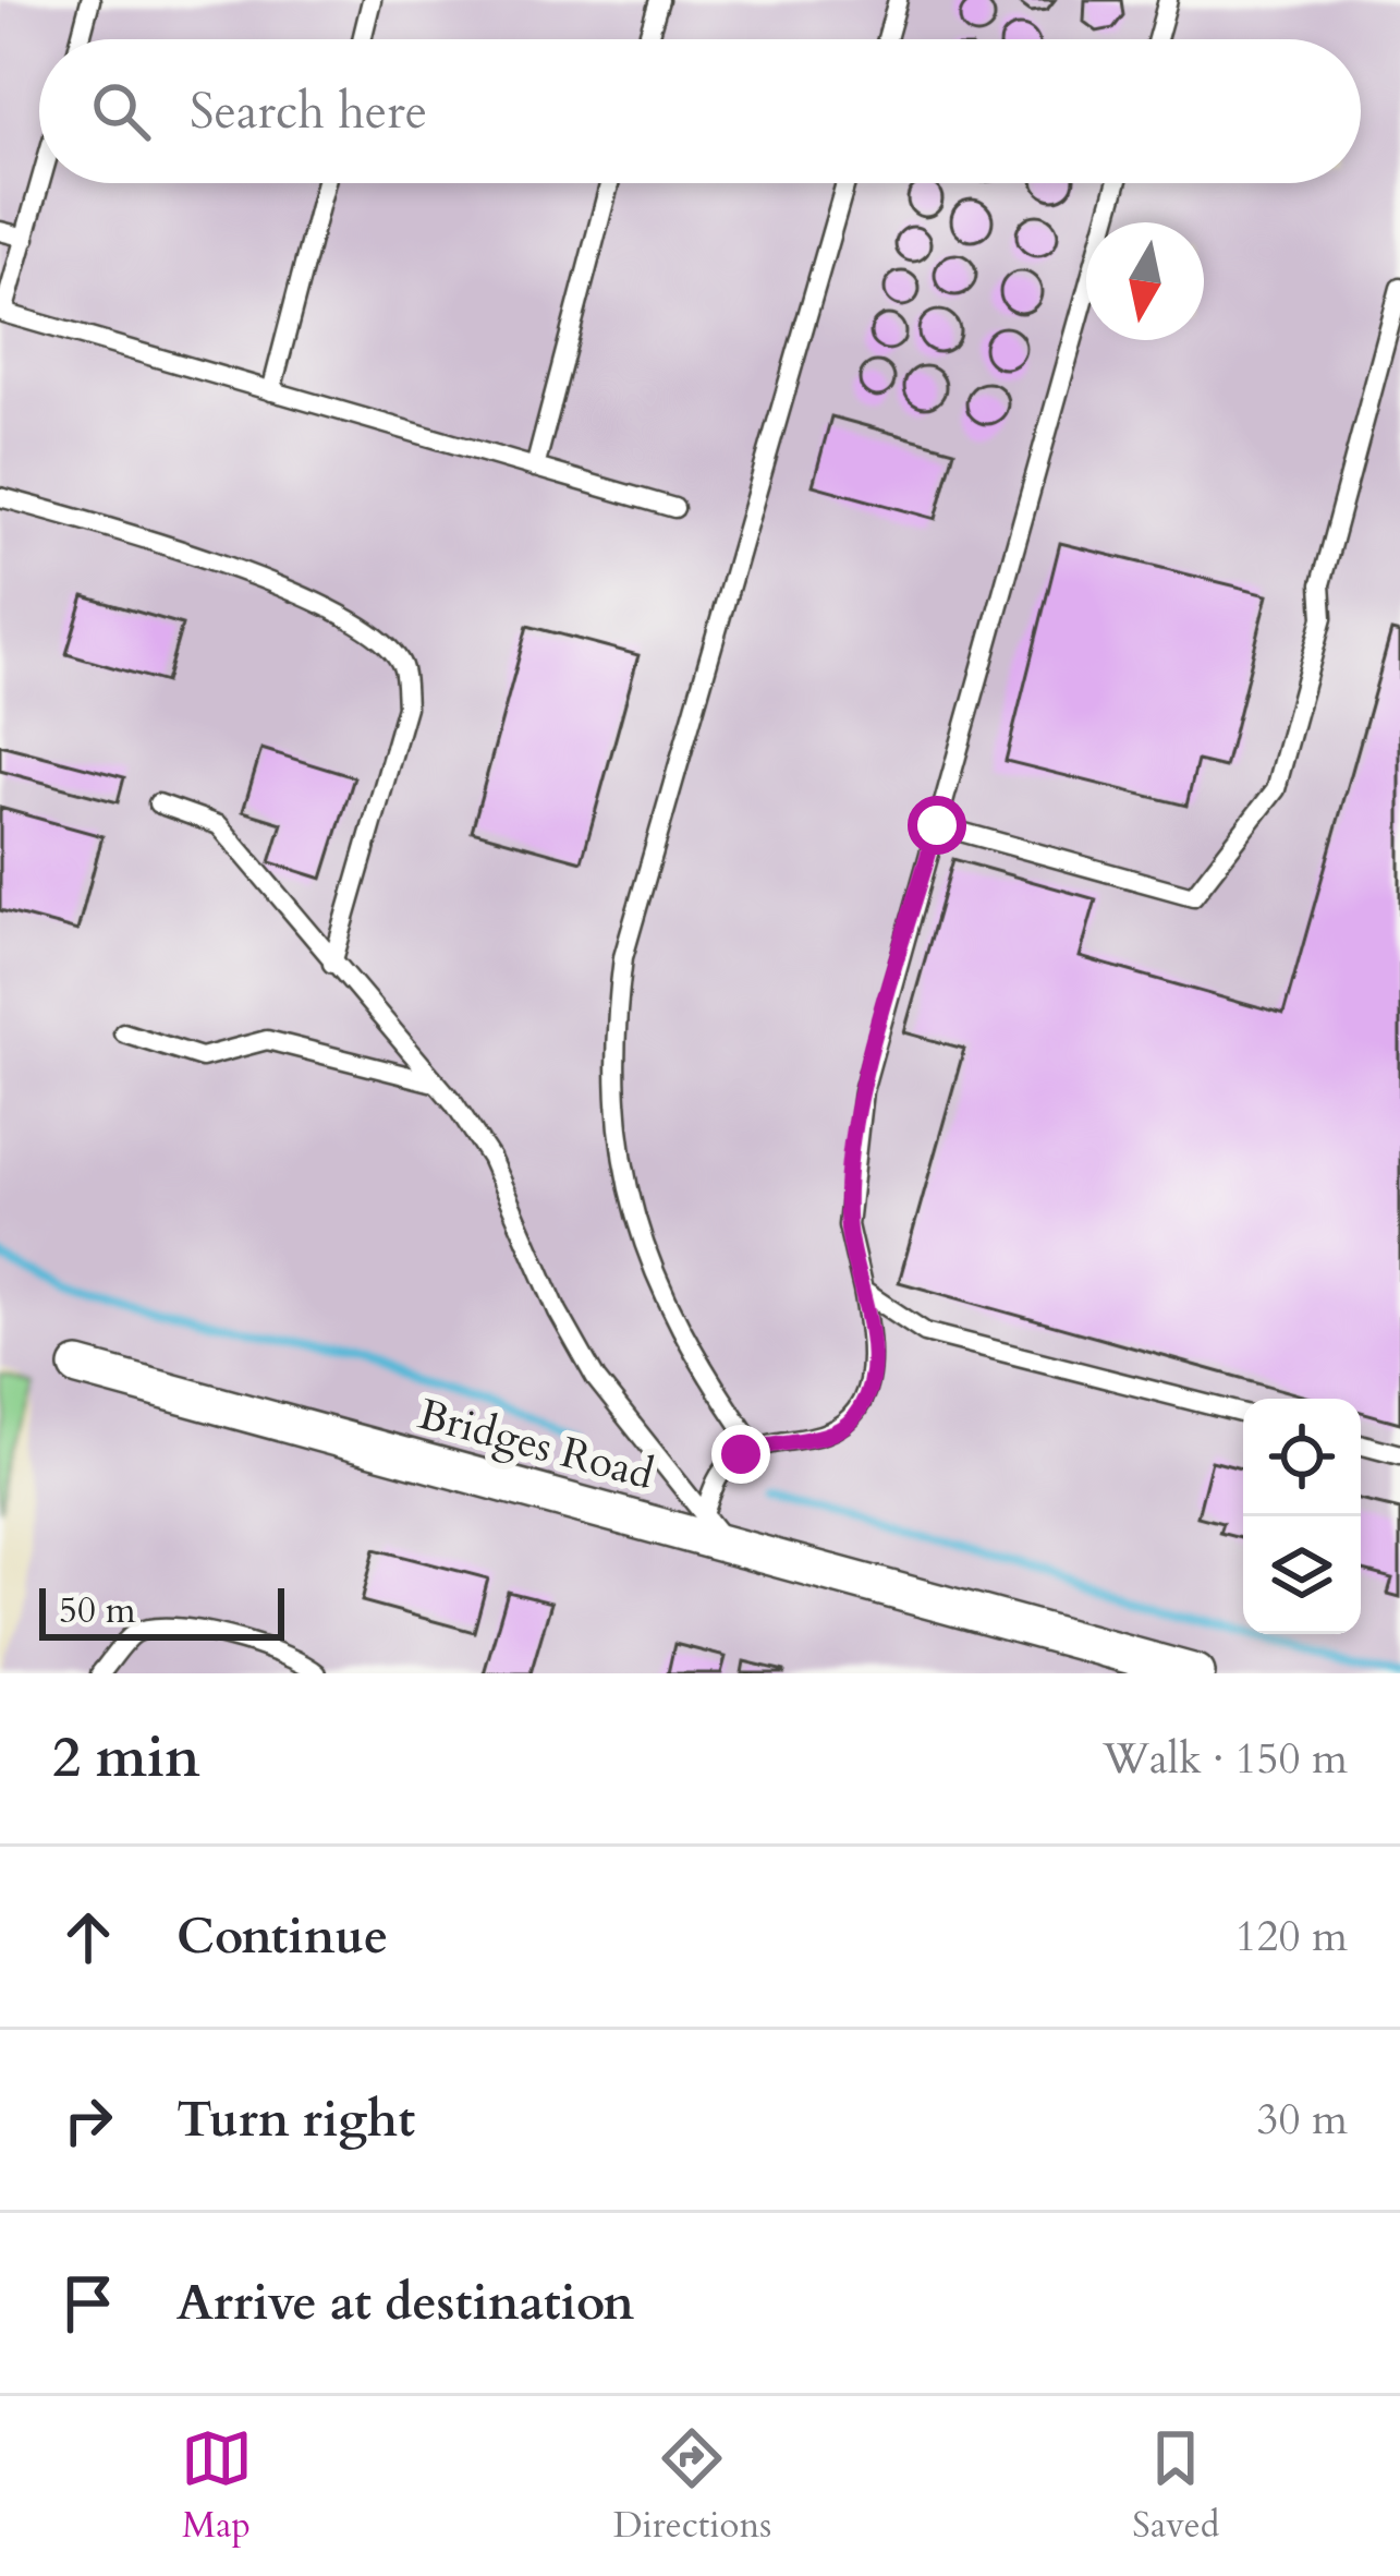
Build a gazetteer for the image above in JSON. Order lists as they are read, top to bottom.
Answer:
{
  "streets": {
    "street": ["Bridges Road"]
  },
  "scale_bar": "50 m",
  "north": "bottom",
  "page": {
    "search": "Search here",
    "scale": "50 m",
    "heading": ["2 min", "Walk · 150 m"],
    "list": [
      ["Continue", "120 m"],
      ["Turn right", "30 m"],
      "Arrive at destination"
    ],
    "nav": ["Map", "Directions", "Saved"]
  }
}
